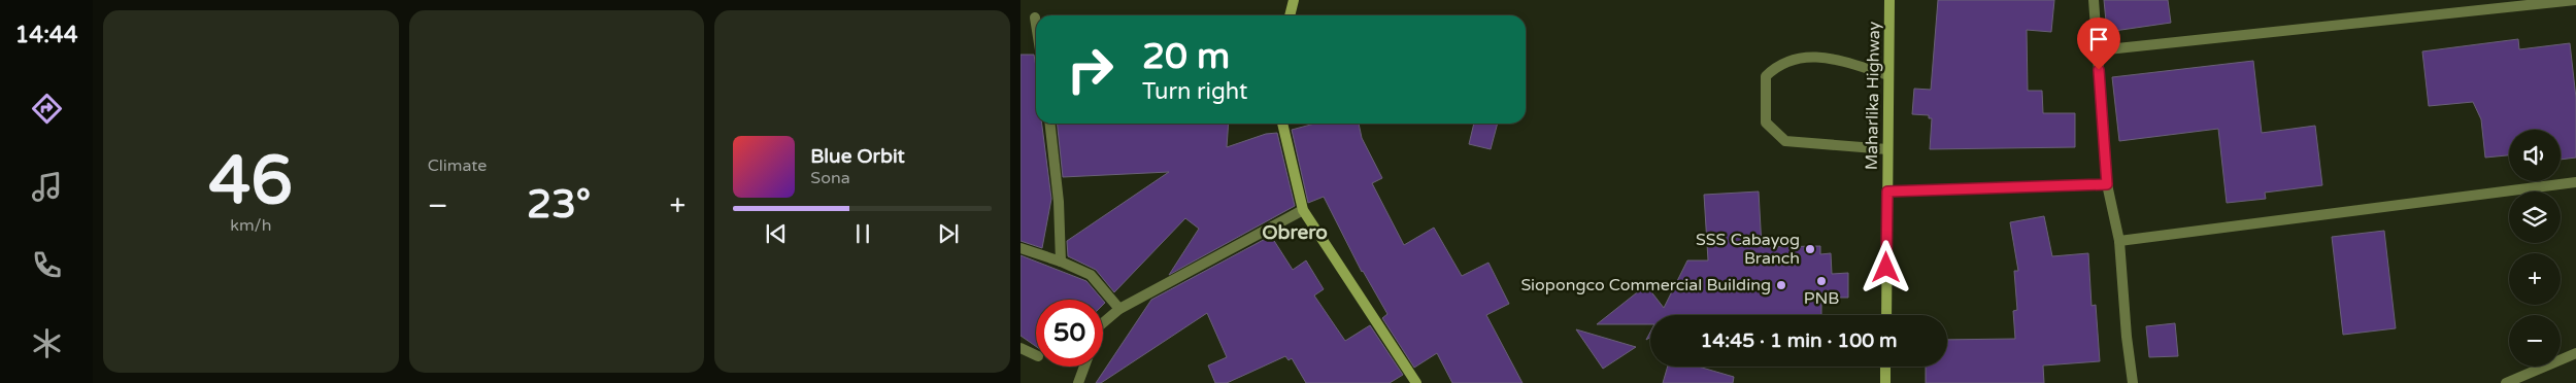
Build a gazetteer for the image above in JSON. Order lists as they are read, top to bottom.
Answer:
{
  "streets": {
    "main road": ["Maharlika Highway"]
  },
  "districts": ["Obrero"],
  "places": ["SSS Cabayog Branch", "PNB", "Siopongco Commercial Building"],
  "page": {
    "tabs": "14:44",
    "tile": [
      ["46", "km/h"],
      "Climate"
    ],
    "turn": ["20 m", "Turn right"],
    "map_buttons": ["+", "−"],
    "song": ["Blue Orbit", "Sona"],
    "heat": ["−", "23°", "+"],
    "limit": "50",
    "trip": "14:45 · 1 min · 100 m"
  }
}
